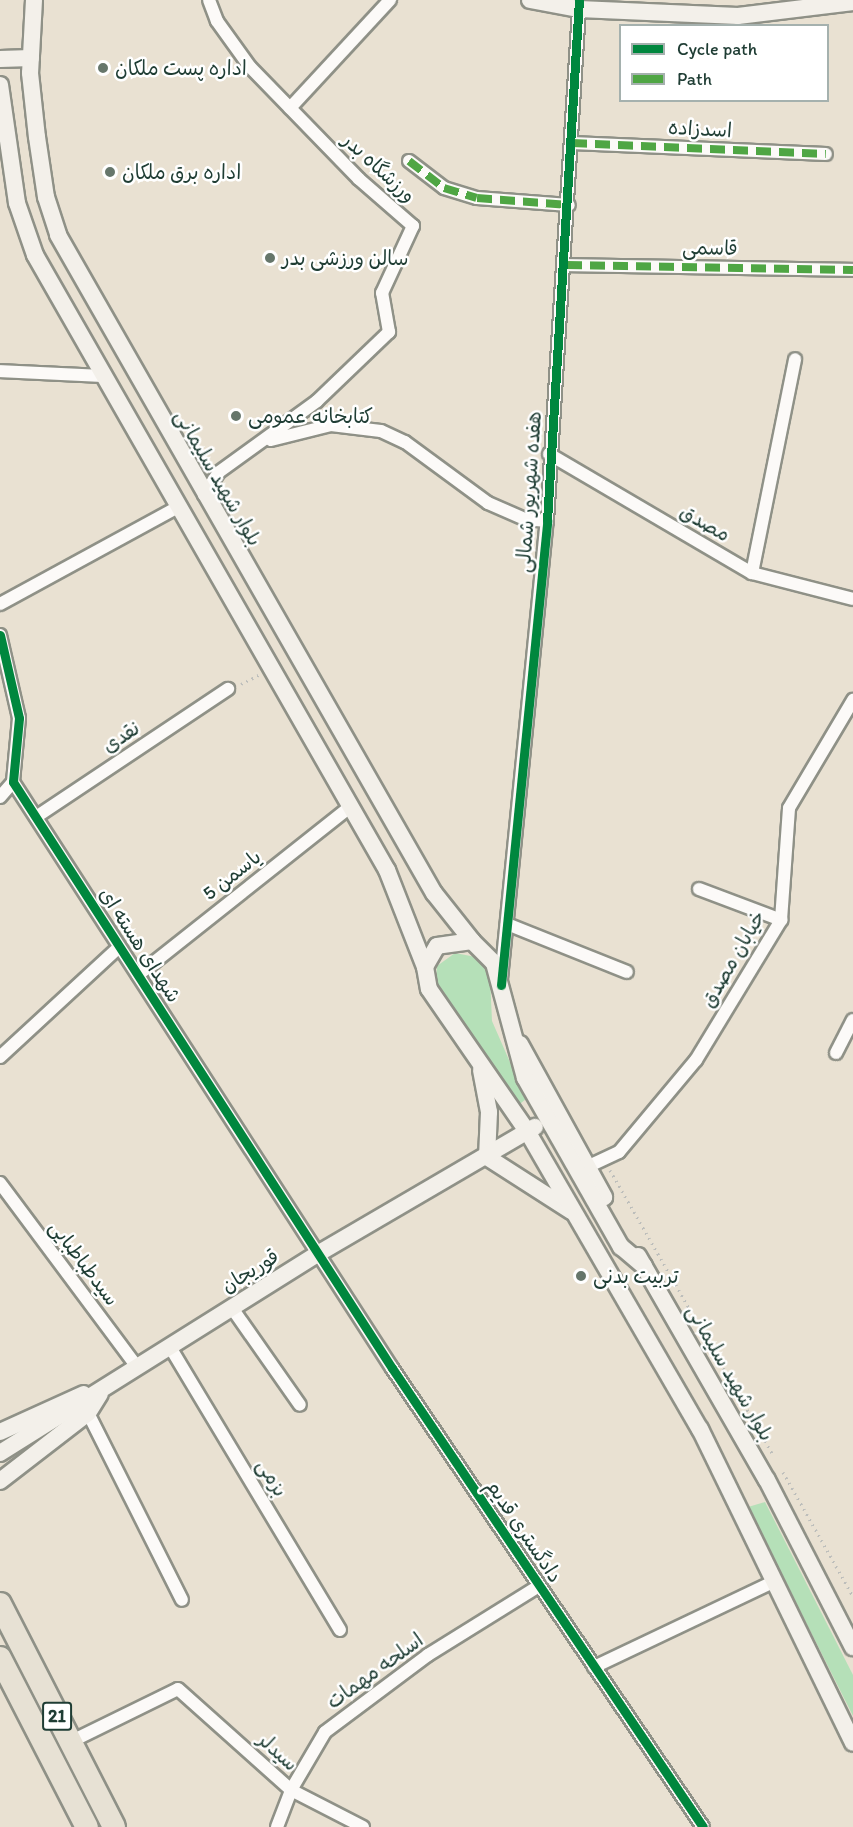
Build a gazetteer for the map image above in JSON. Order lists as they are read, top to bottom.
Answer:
{
  "streets": {
    "highway": ["21"],
    "main road": ["بلوار شهید سلیمانی", "قوریجان"],
    "street": [
      "اسدزاده",
      "ورزشگاه بدر",
      "قاسمی",
      "هفده شهریور شمالی",
      "مصدق",
      "نقدی",
      "یاسمن 5",
      "شهدای هسته ای",
      "خیابان مصدق",
      "سیدطباطبایی",
      "بزمی",
      "دادگستری قدیم",
      "اسلحه مهمات",
      "سیدلر"
    ]
  },
  "crossings": [
    ["اسدزاده", "هفده شهریور شمالی"],
    ["قاسمی", "هفده شهریور شمالی"],
    ["بلوار شهید سلیمانی", "هفده شهریور شمالی"],
    ["بلوار شهید سلیمانی", "خیابان مصدق"],
    ["هفده شهریور شمالی", "مصدق"],
    ["نقدی", "شهدای هسته ای"],
    ["یاسمن 5", "شهدای هسته ای"],
    ["شهدای هسته ای", "قوریجان"],
    ["شهدای هسته ای", "دادگستری قدیم"],
    ["سیدطباطبایی", "قوریجان"],
    ["قوریجان", "بزمی"],
    ["قوریجان", "دادگستری قدیم"],
    ["دادگستری قدیم", "اسلحه مهمات"],
    ["اسلحه مهمات", "سیدلر"],
    ["21", "سیدلر"]
  ],
  "places": [
    "اداره پست ملکان",
    "اداره برق ملکان",
    "سالن ورزشی بدر",
    "کتابخانه عمومی",
    "تربیت بدنی"
  ],
  "legend": ["Cycle path", "Path"]
}
